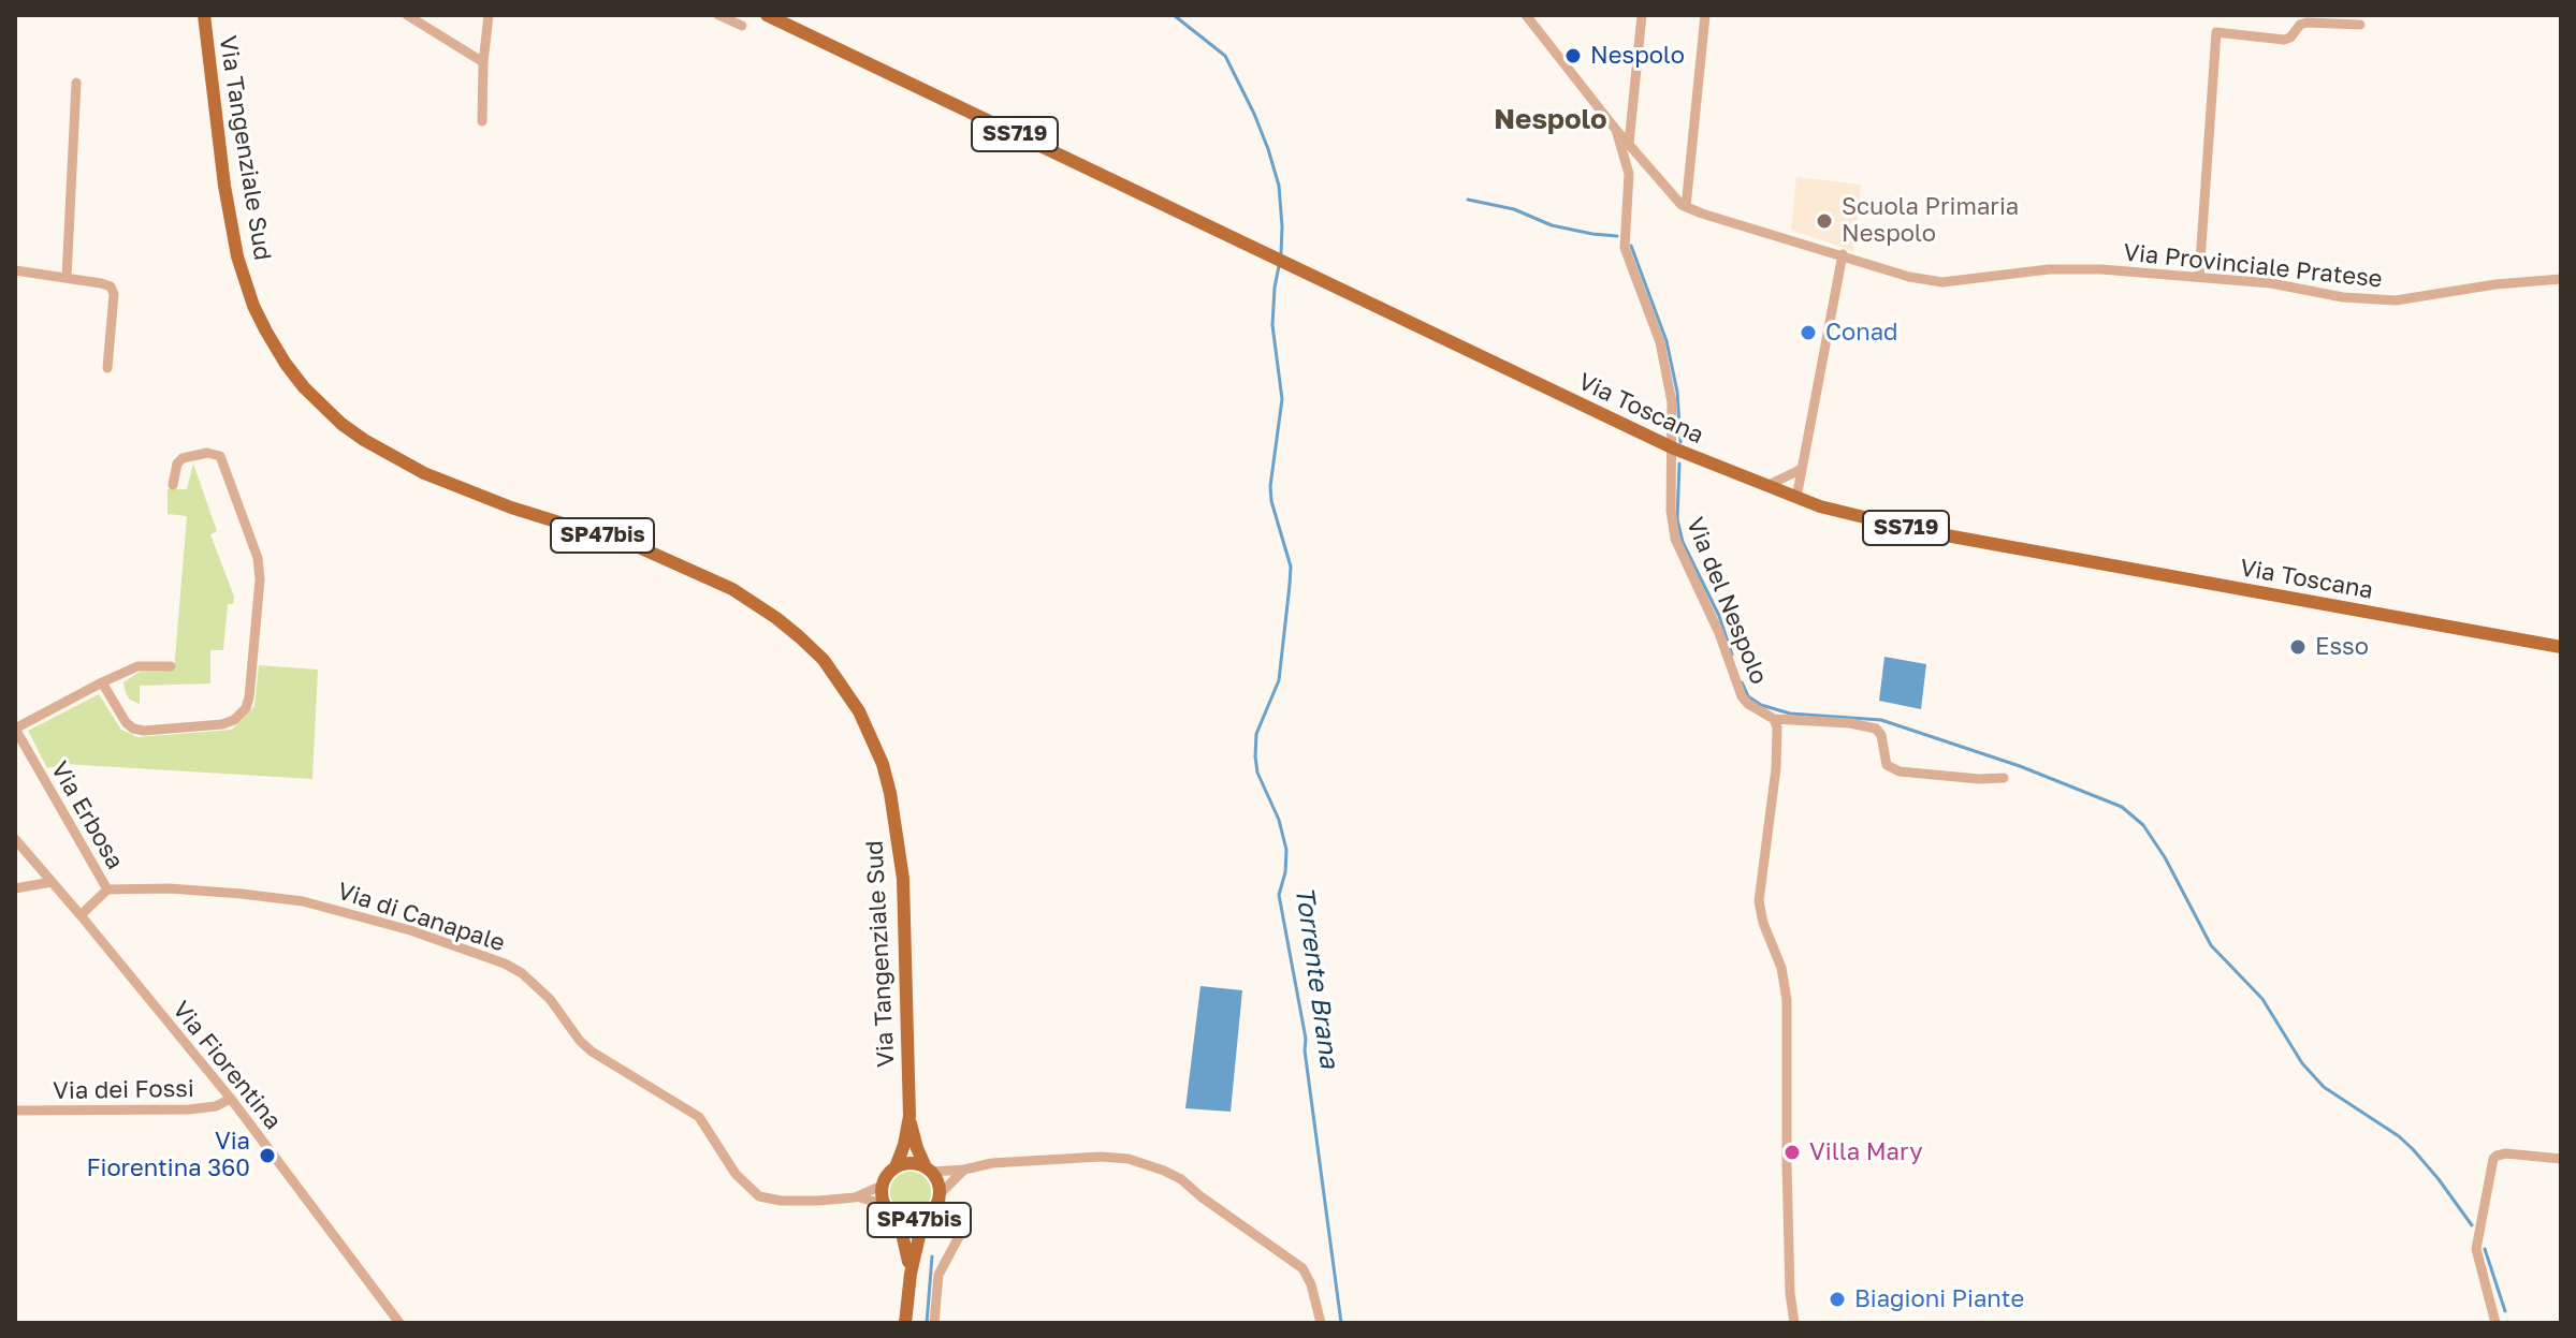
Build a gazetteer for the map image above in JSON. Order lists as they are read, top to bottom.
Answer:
{
  "streets": {
    "main road": [
      "SS719",
      "Via Tangenziale Sud",
      "Via Toscana",
      "SP47bis"
    ],
    "street": [
      "Via Provinciale Pratese",
      "Via del Nespolo",
      "Via Erbosa",
      "Via di Canapale",
      "Via Fiorentina",
      "Via dei Fossi"
    ]
  },
  "crossings": [
    ["Via Tangenziale Sud", "SP47bis"],
    ["Via Tangenziale Sud", "Via di Canapale"],
    ["Via Provinciale Pratese", "Via del Nespolo"],
    ["Via Toscana", "Via del Nespolo"],
    ["SP47bis", "Via di Canapale"],
    ["Via Erbosa", "Via di Canapale"],
    ["Via Erbosa", "Via Fiorentina"],
    ["Via Fiorentina", "Via dei Fossi"]
  ],
  "districts": ["Nespolo"],
  "water": ["Torrente Brana"],
  "places": [
    "Nespolo",
    "Scuola Primaria Nespolo",
    "Conad",
    "Esso",
    "Villa Mary",
    "Via Fiorentina 360",
    "Biagioni Piante"
  ]
}
